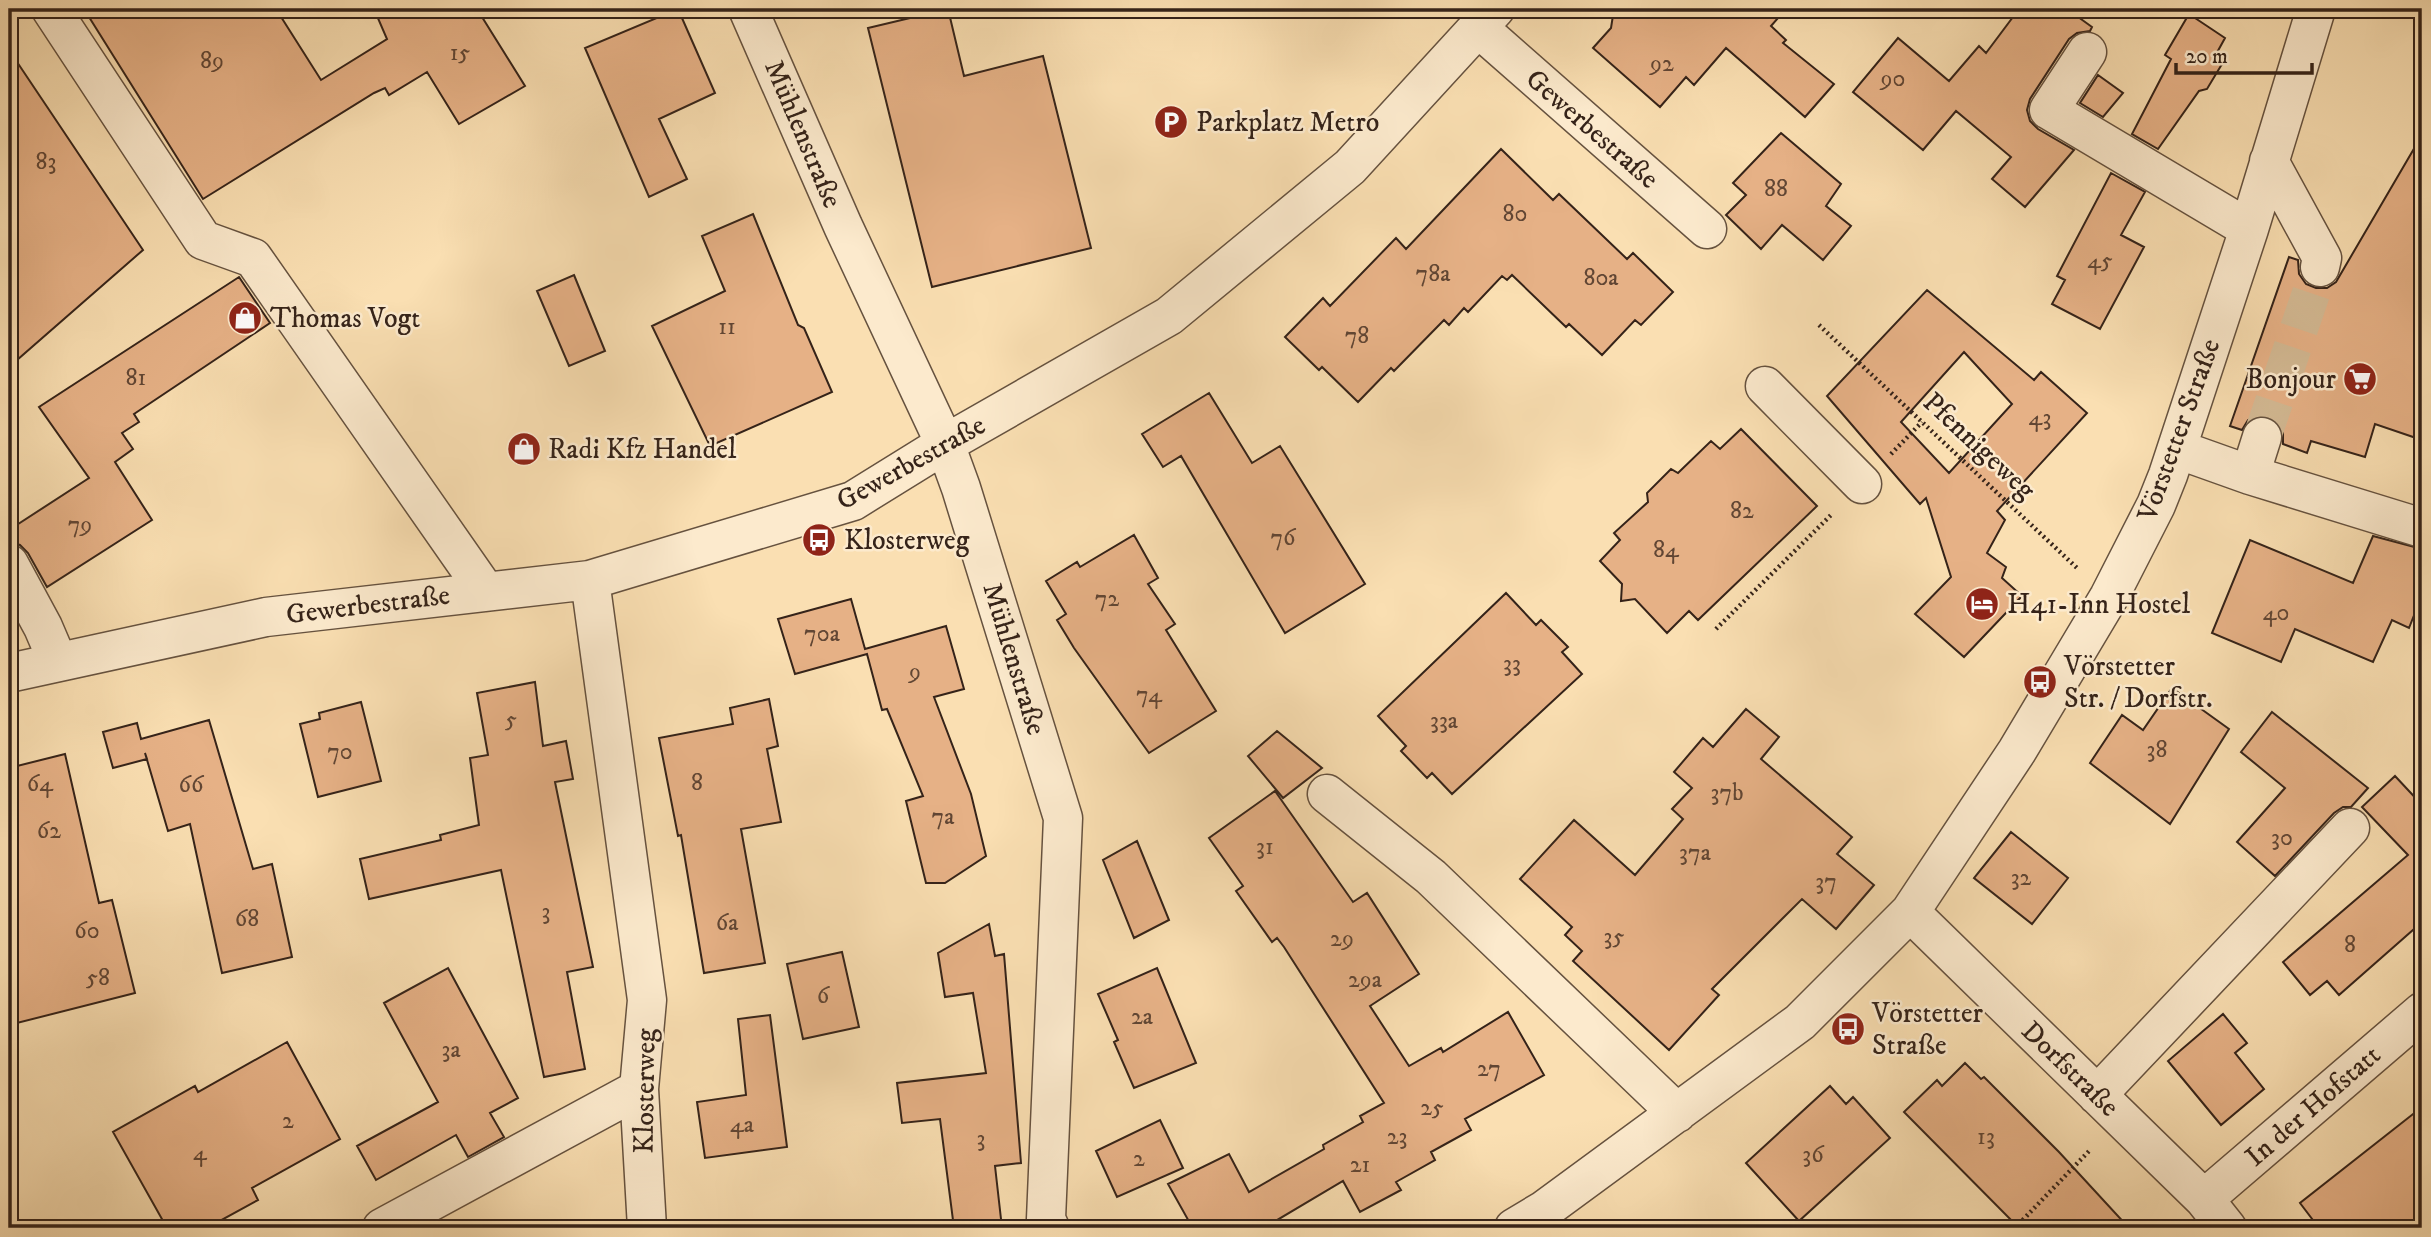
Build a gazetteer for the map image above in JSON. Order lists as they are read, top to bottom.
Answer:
{
  "streets": {
    "street": [
      "Gewerbestraße",
      "Mühlenstraße",
      "Vörstetter Straße",
      "Dorfstraße",
      "Klosterweg",
      "In der Hofstatt"
    ],
    "path": ["Pfennigeweg"]
  },
  "crossings": [
    ["Gewerbestraße", "Mühlenstraße"],
    ["Gewerbestraße", "Klosterweg"],
    ["Vörstetter Straße", "Pfennigeweg"],
    ["Vörstetter Straße", "Dorfstraße"],
    ["Dorfstraße", "In der Hofstatt"]
  ],
  "places": {
    "parking": ["Parkplatz Metro"],
    "shop": ["Thomas Vogt", "Radi Kfz Handel"],
    "supermarket": ["Bonjour"],
    "bus stop": ["Klosterweg", "Vörstetter Str. / Dorfstr.", "Vörstetter Straße"],
    "hotel": ["H41-Inn Hostel"]
  },
  "house_numbers": [
    "15",
    "89",
    "92",
    "90",
    "83",
    "88",
    "80",
    "45",
    "78a",
    "80a",
    "11",
    "78",
    "81",
    "43",
    "82",
    "79",
    "76",
    "84",
    "72",
    "40",
    "70a",
    "33",
    "9",
    "74",
    "5",
    "33a",
    "38",
    "70",
    "8",
    "64",
    "66",
    "37b",
    "7a",
    "62",
    "30",
    "31",
    "37a",
    "32",
    "37",
    "3",
    "68",
    "6a",
    "60",
    "35",
    "29",
    "8",
    "58",
    "29a",
    "6",
    "2a",
    "3a",
    "27",
    "25",
    "2",
    "4a",
    "23",
    "13",
    "3",
    "4",
    "36",
    "2",
    "21"
  ],
  "scale_bar": "20 m"
}
